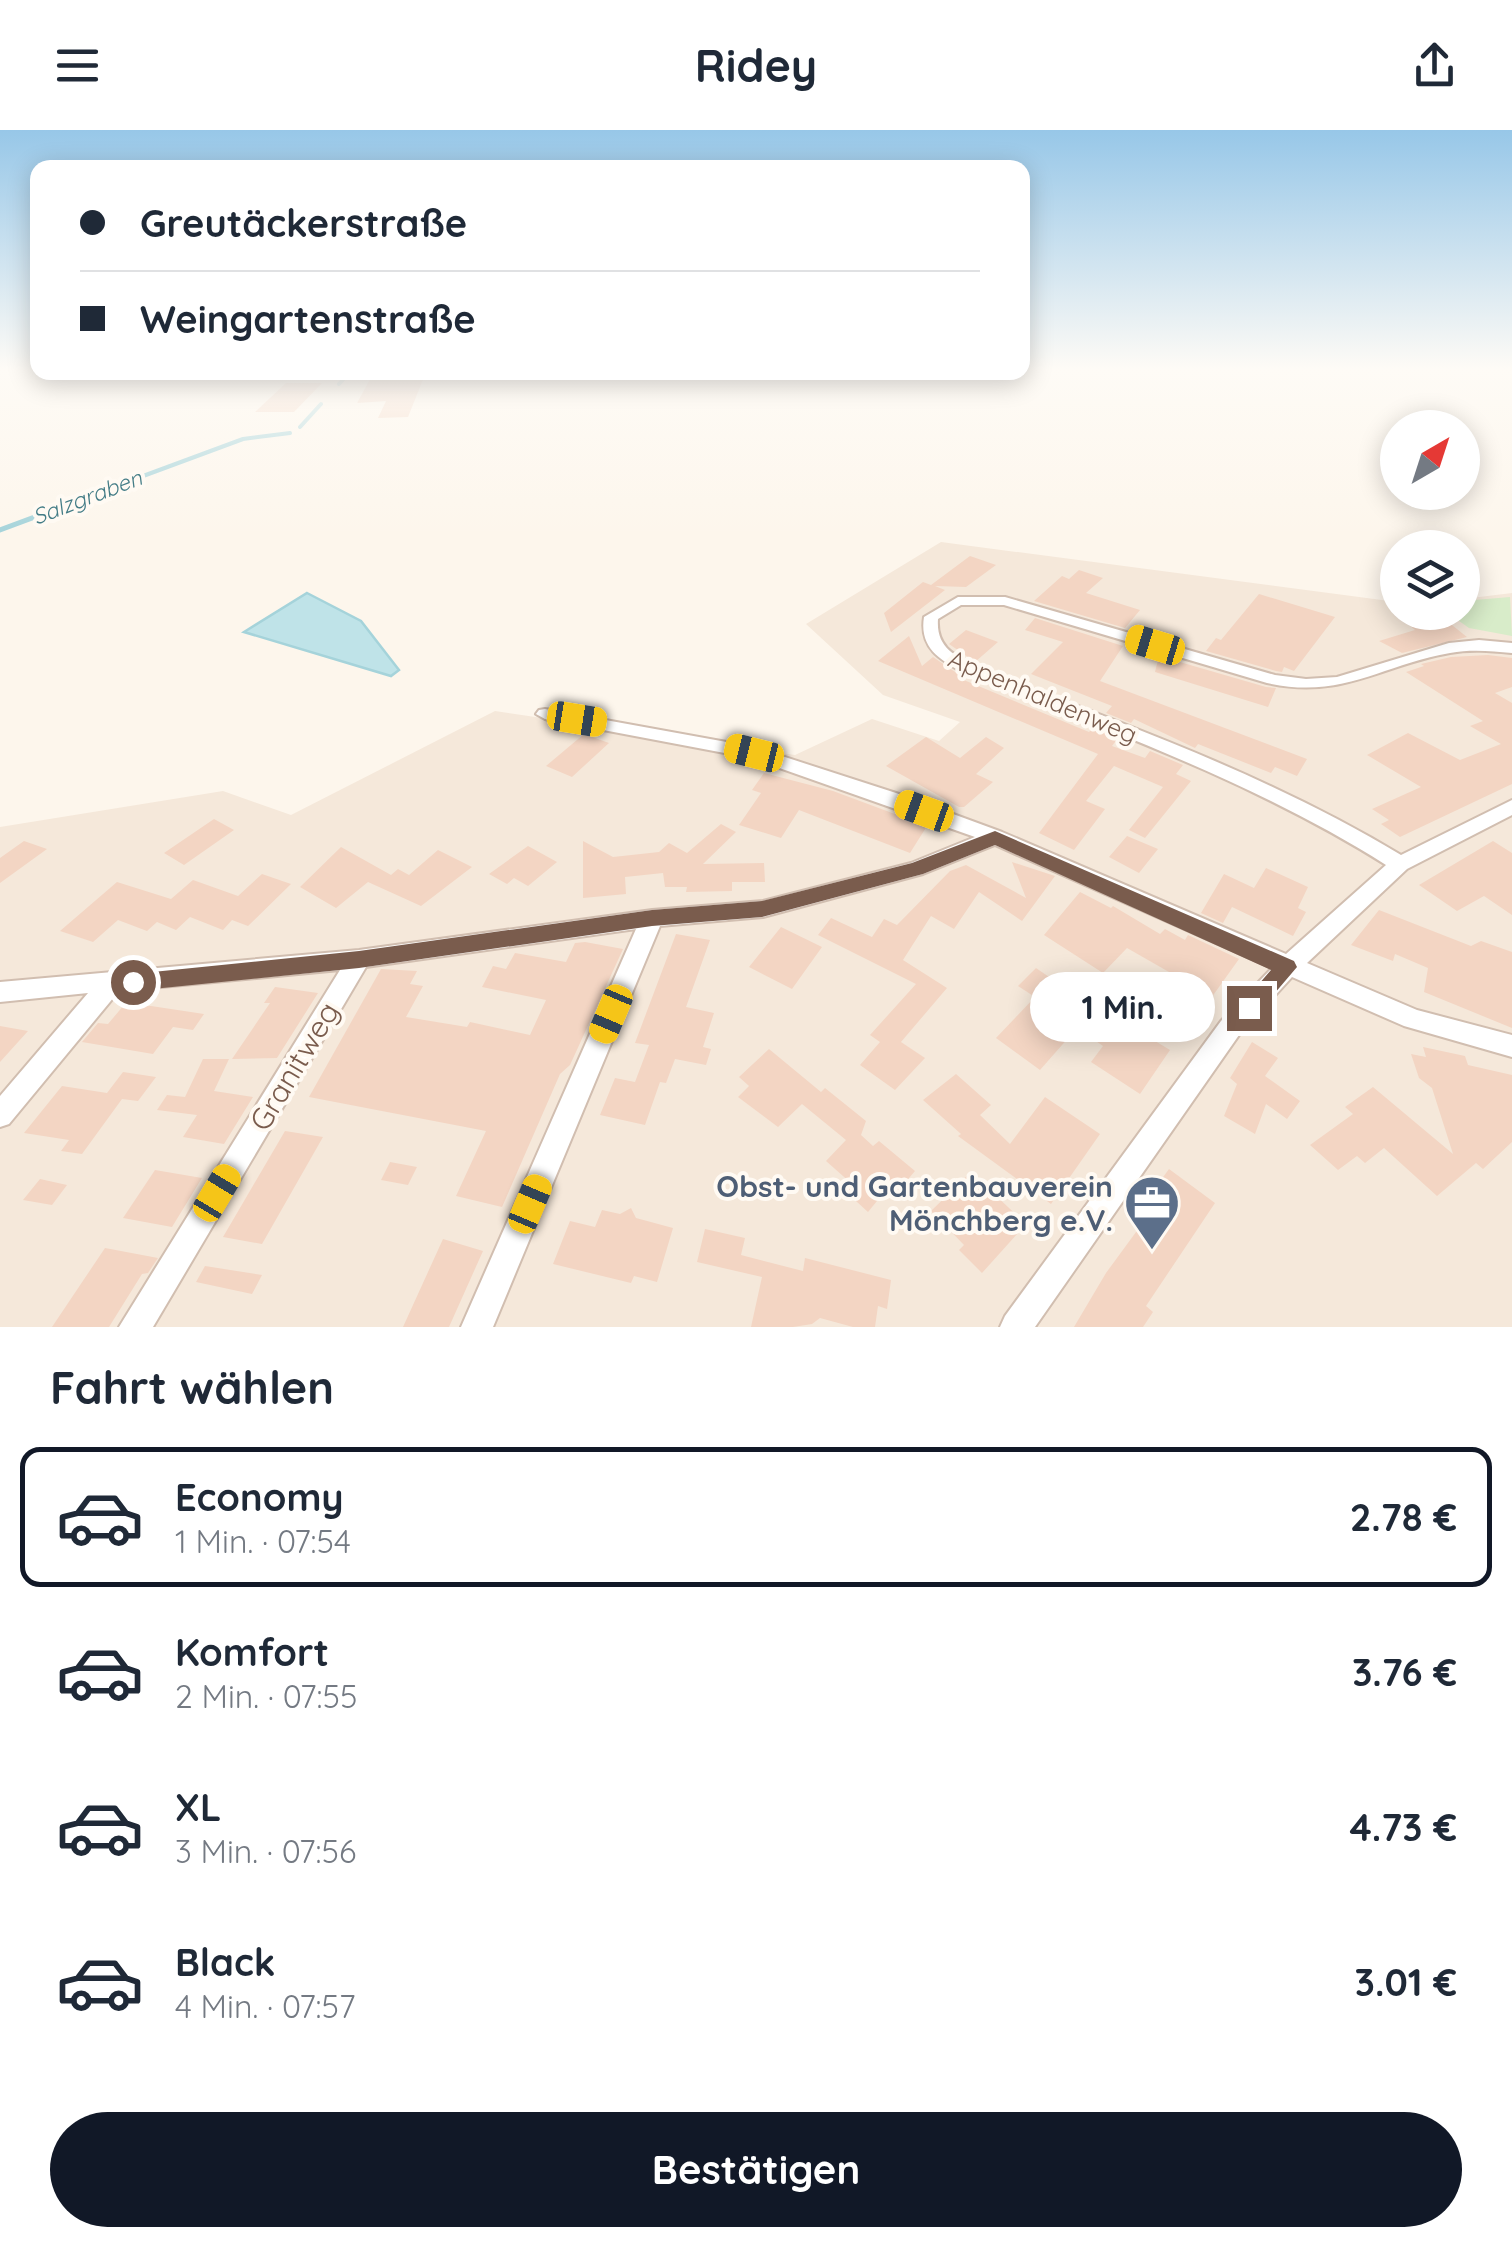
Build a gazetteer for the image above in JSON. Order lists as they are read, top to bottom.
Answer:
{
  "streets": {
    "street": ["Appenhaldenweg", "Granitweg"]
  },
  "water": ["Salzgraben"],
  "places": {
    "office": ["Obst- und Gartenbauverein Mönchberg e.V."]
  },
  "north": "top right",
  "page": {
    "header": "Ridey",
    "banner": ["Greutäckerstraße", "Weingartenstraße"],
    "bubble": "1 Min.",
    "heading": "Fahrt wählen",
    "list": [
      {
        "name": "Economy",
        "note": "1 Min. · 07:54",
        "value": "2.78 €"
      },
      {
        "name": "Komfort",
        "note": "2 Min. · 07:55",
        "value": "3.76 €"
      },
      {
        "name": "XL",
        "note": "3 Min. · 07:56",
        "value": "4.73 €"
      },
      {
        "name": "Black",
        "note": "4 Min. · 07:57",
        "value": "3.01 €"
      }
    ],
    "buttons": "Bestätigen"
  }
}
